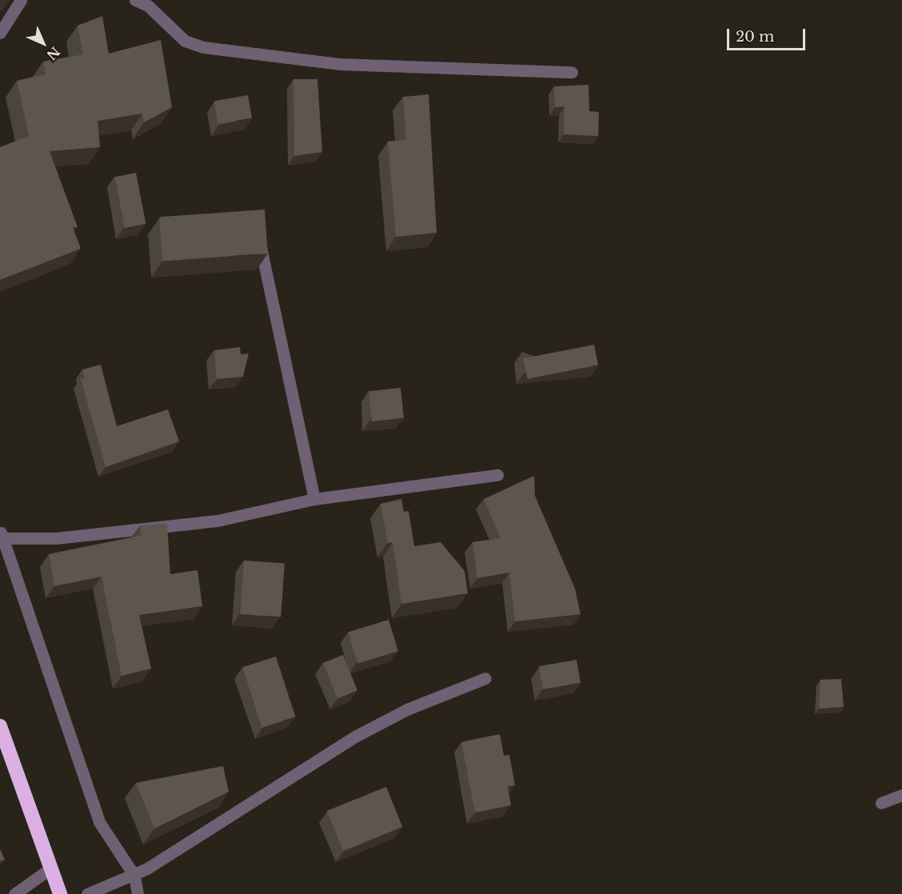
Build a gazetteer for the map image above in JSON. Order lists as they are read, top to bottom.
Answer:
{
  "scale_bar": "20 m",
  "north": "bottom right"
}
